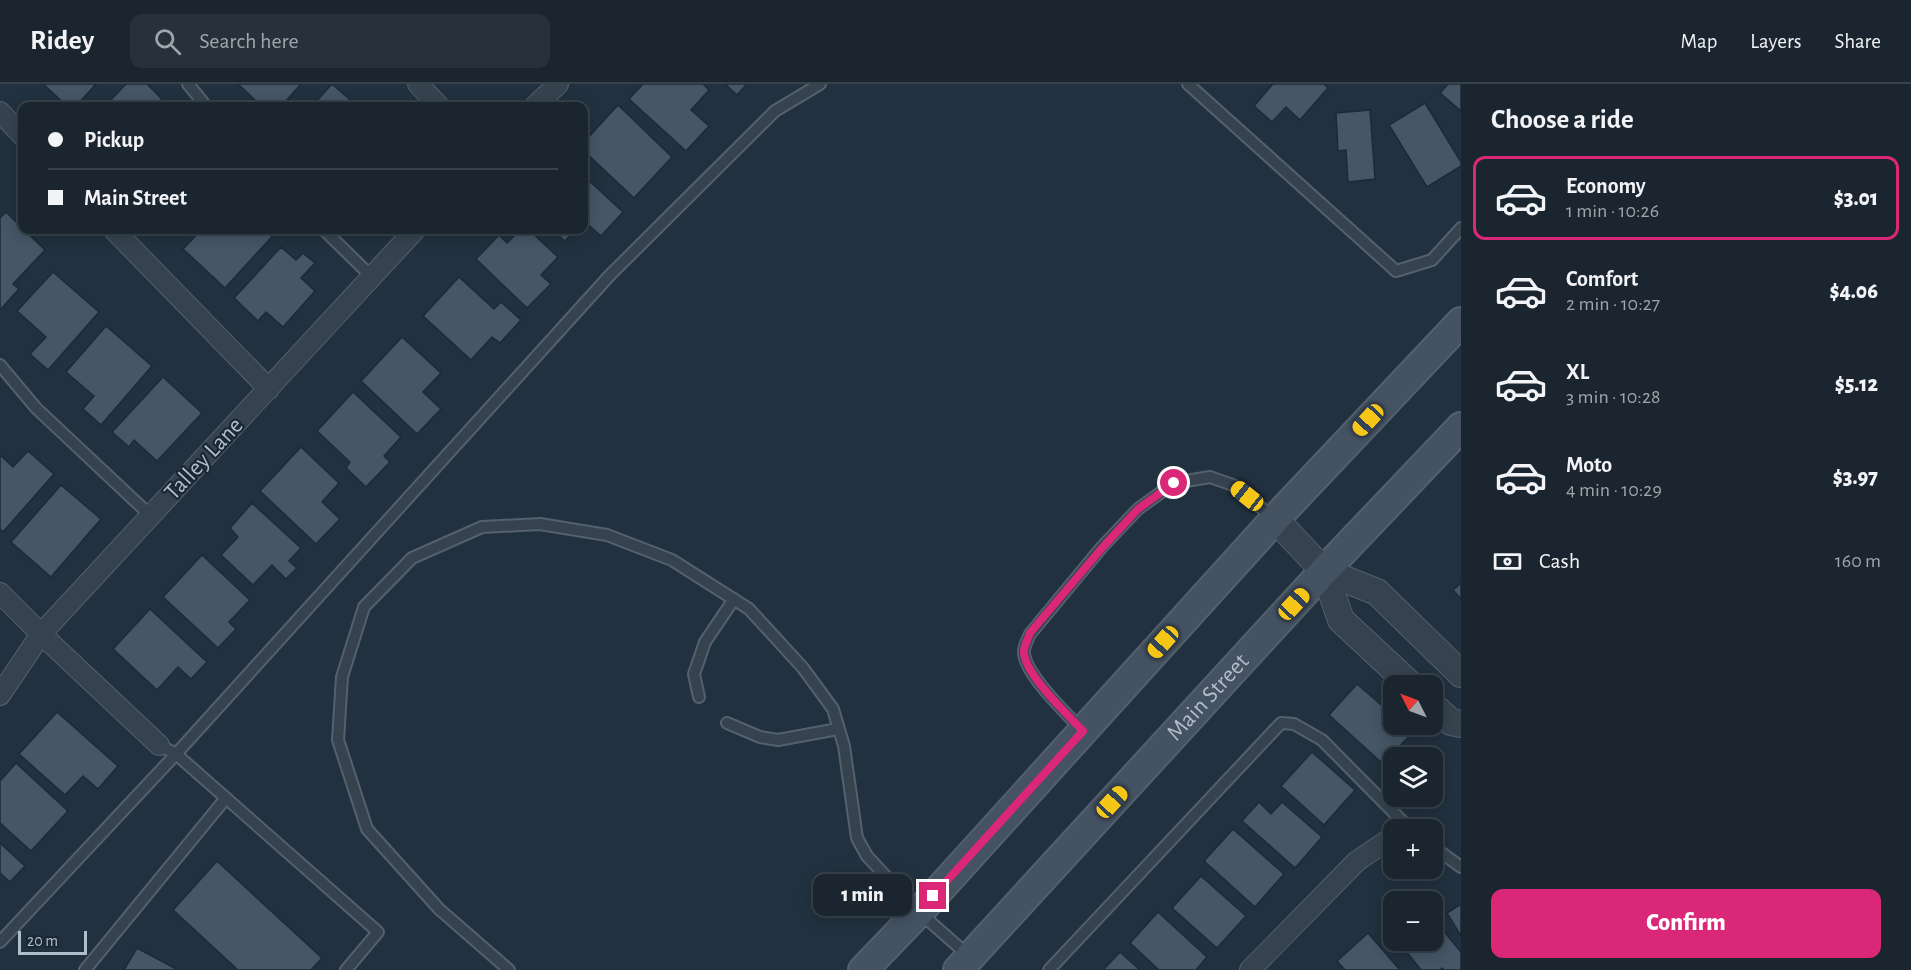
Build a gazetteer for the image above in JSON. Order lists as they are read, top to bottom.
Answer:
{
  "streets": {
    "main road": ["Main Street"],
    "street": ["Talley Lane"]
  },
  "scale_bar": "20 m",
  "north": "top left",
  "page": {
    "header": "Ridey",
    "search": "Search here",
    "nav": ["Map", "Layers", "Share"],
    "heading": "Choose a ride",
    "banner": ["Pickup", "Main Street"],
    "list": [
      {
        "name": "Economy",
        "note": "1 min · 10:26",
        "value": "$3.01"
      },
      {
        "name": "Comfort",
        "note": "2 min · 10:27",
        "value": "$4.06"
      },
      {
        "name": "XL",
        "note": "3 min · 10:28",
        "value": "$5.12"
      },
      {
        "name": "Moto",
        "note": "4 min · 10:29",
        "value": "$3.97"
      }
    ],
    "pay": ["Cash", "160 m"],
    "map_buttons": ["+", "−"],
    "bubble": "1 min",
    "buttons": "Confirm",
    "scale": "20 m"
  }
}
